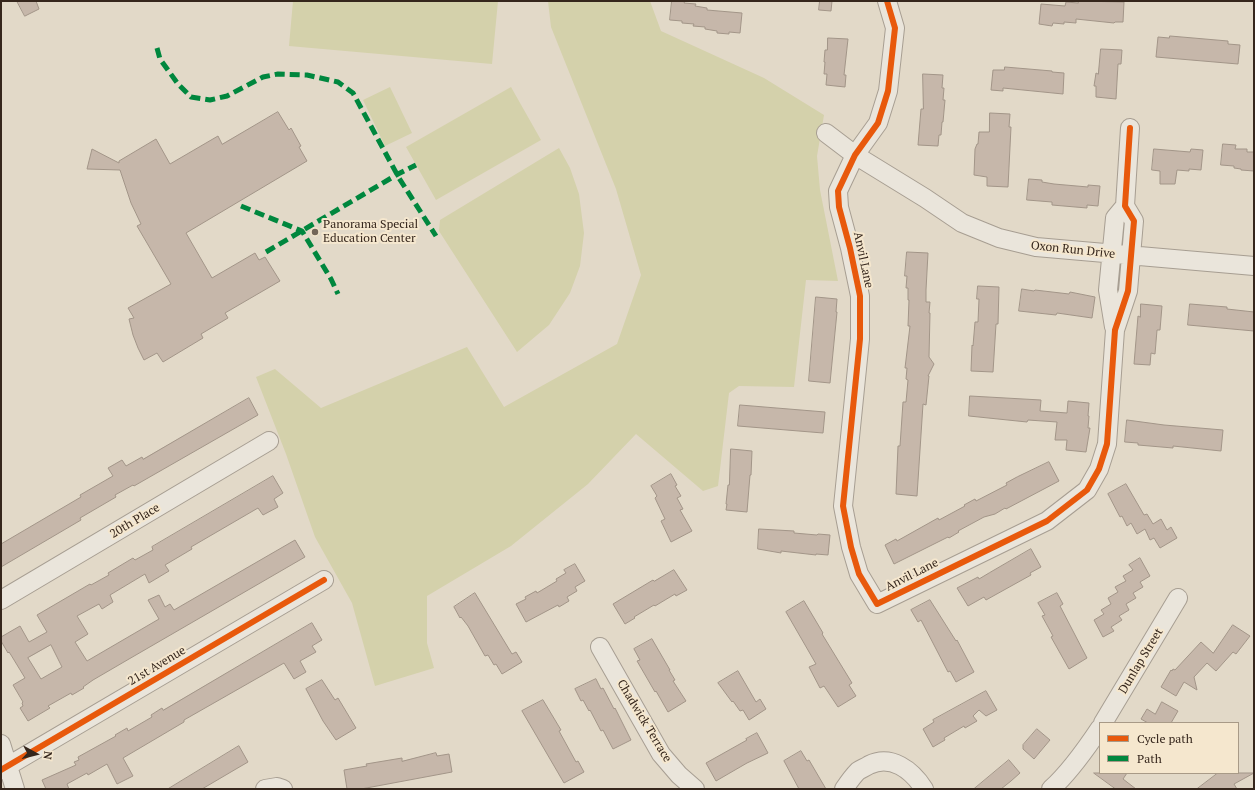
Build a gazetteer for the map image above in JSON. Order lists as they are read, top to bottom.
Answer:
{
  "streets": {
    "street": [
      "Oxon Run Drive",
      "Anvil Lane",
      "20th Place",
      "Dunlap Street",
      "21st Avenue",
      "Chadwick Terrace"
    ]
  },
  "crossings": [
    ["Oxon Run Drive", "Anvil Lane"]
  ],
  "places": ["Panorama Special Education Center"],
  "legend": ["Cycle path", "Path"],
  "north": "right"
}
